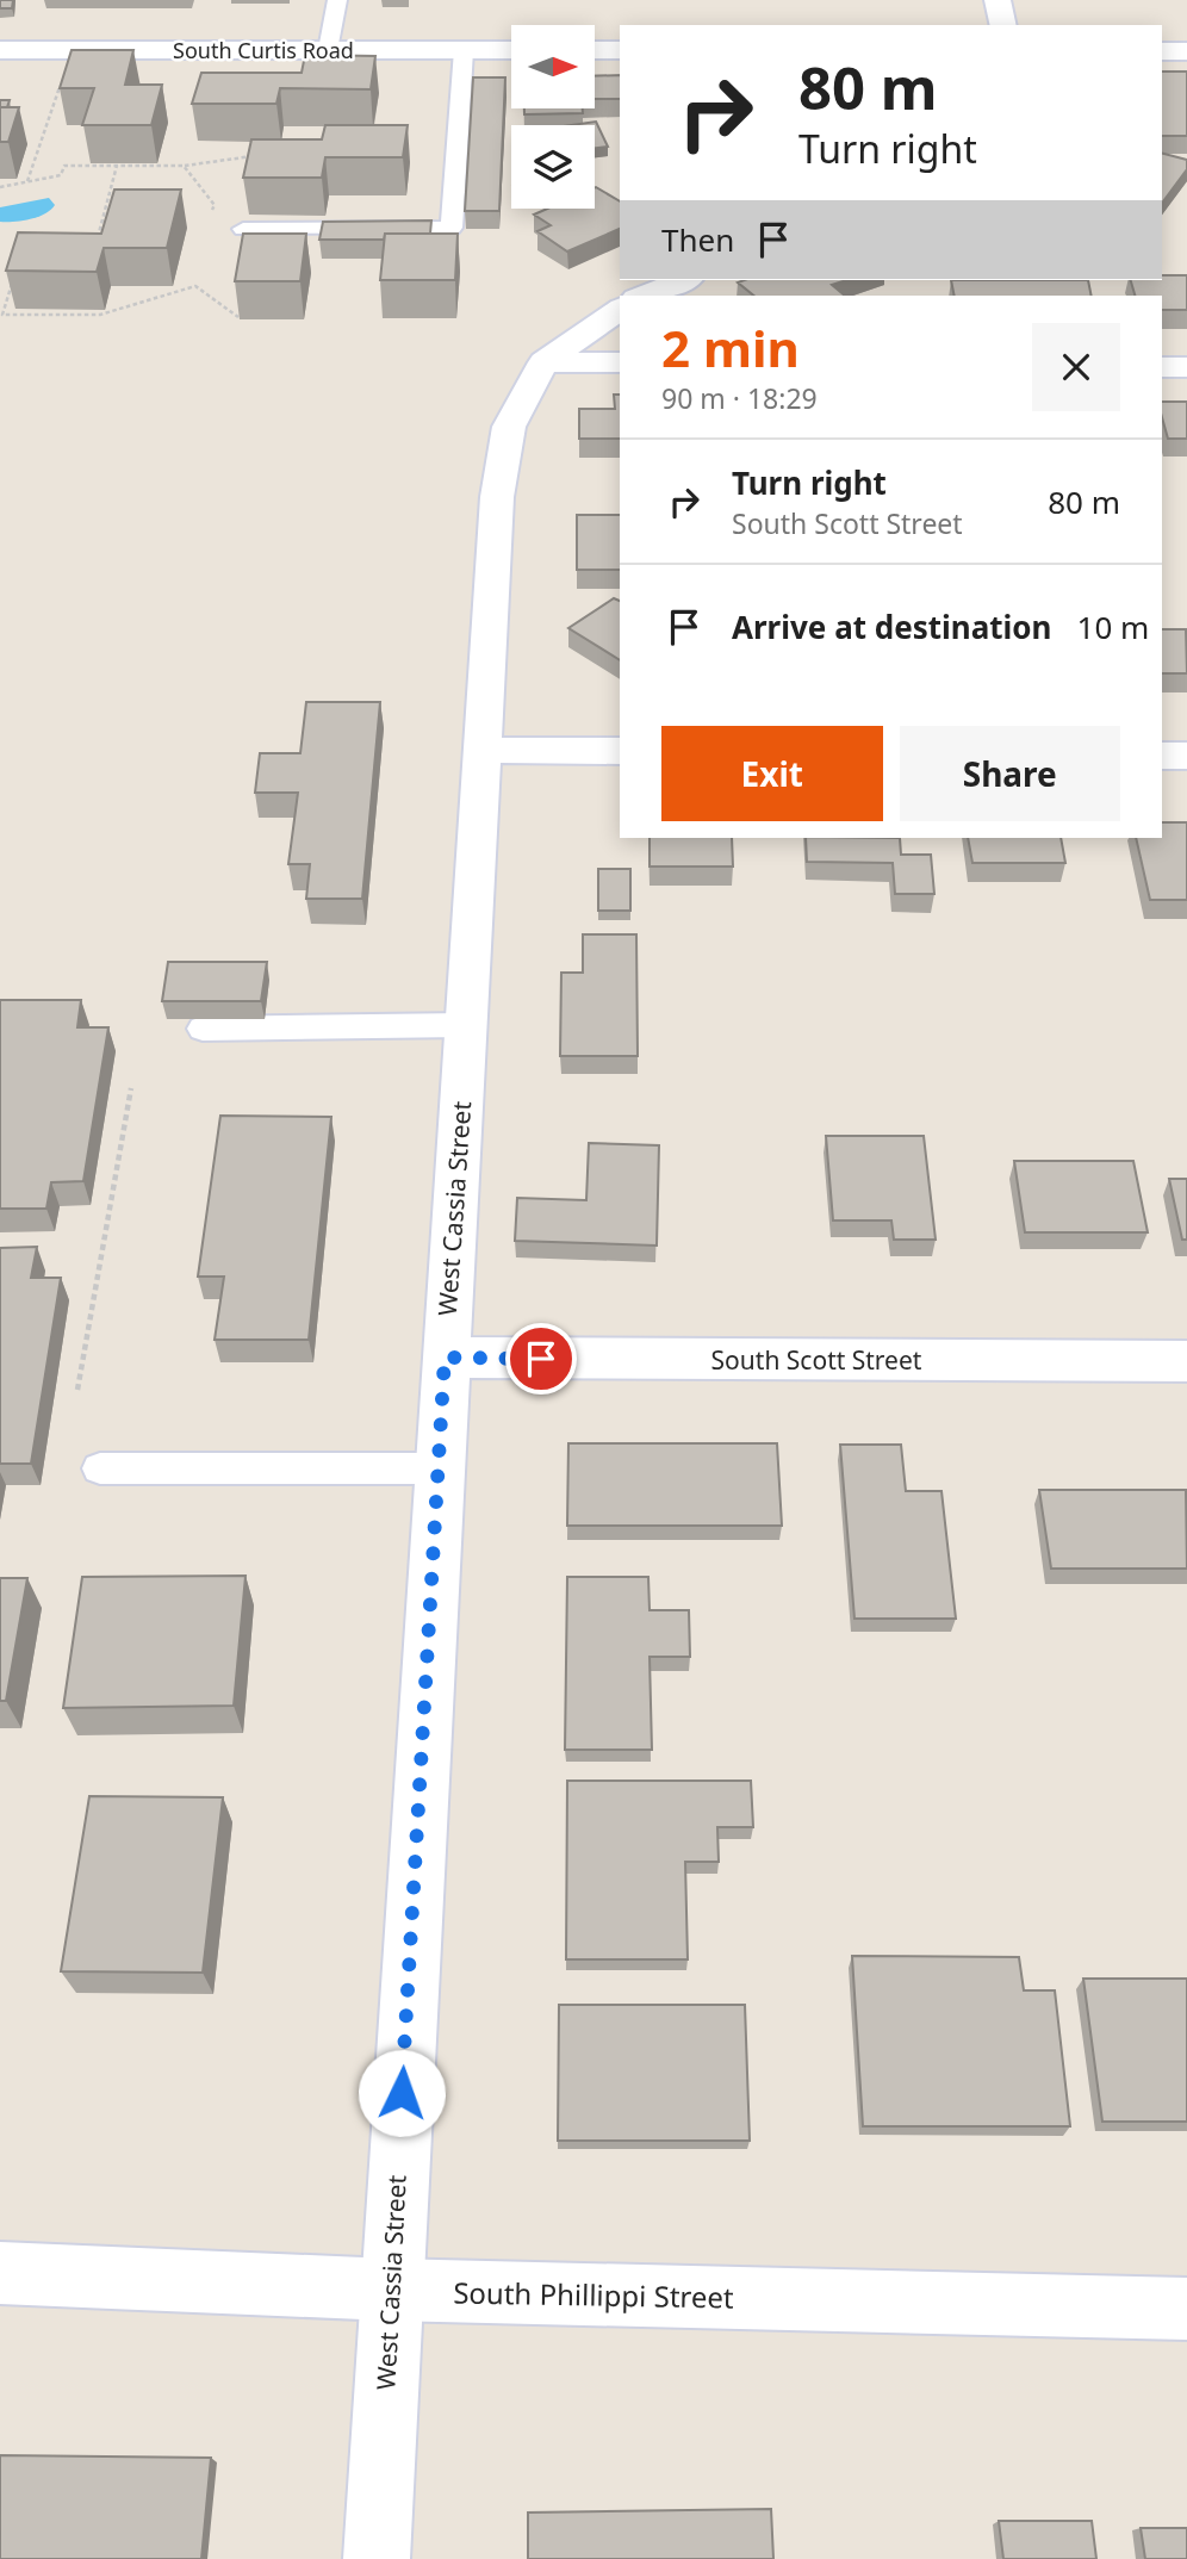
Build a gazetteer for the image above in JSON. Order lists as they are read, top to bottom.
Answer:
{
  "streets": {
    "street": [
      "South Curtis Road",
      "West Cassia Street",
      "South Scott Street",
      "South Phillippi Street"
    ]
  },
  "crossings": [
    ["West Cassia Street", "South Scott Street"],
    ["West Cassia Street", "South Phillippi Street"]
  ],
  "north": "right",
  "page": {
    "turn": ["80 m", "Turn right"],
    "then": "Then",
    "heading": ["2 min", "90 m · 18:29"],
    "list": [
      {
        "name": "Turn right",
        "note": "South Scott Street",
        "value": "80 m"
      },
      {
        "name": "Arrive at destination",
        "value": "10 m"
      }
    ],
    "buttons": ["Exit", "Share"]
  }
}
